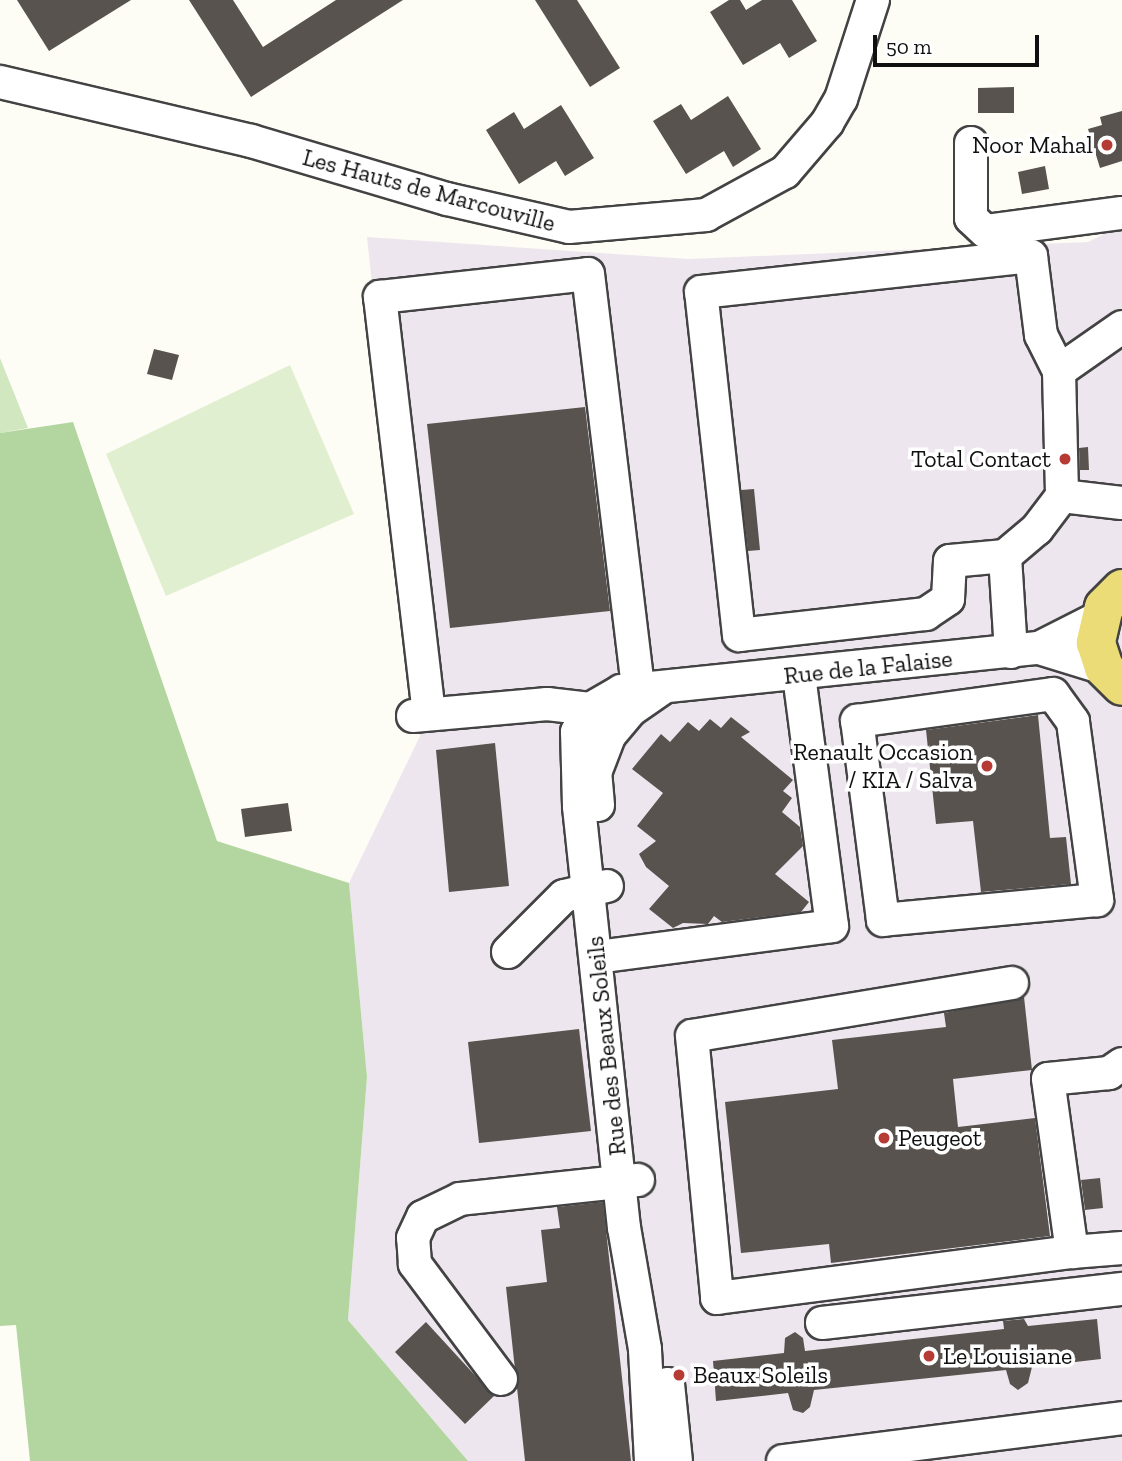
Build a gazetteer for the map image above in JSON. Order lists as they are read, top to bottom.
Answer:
{
  "streets": {
    "street": ["Les Hauts de Marcouville", "Rue de la Falaise", "Rue des Beaux Soleils"]
  },
  "crossings": [
    ["Rue de la Falaise", "Rue des Beaux Soleils"]
  ],
  "places": [
    "Noor Mahal",
    "Total Contact",
    "Renault Occasion / KIA / Salva",
    "Peugeot",
    "Le Louisiane",
    "Beaux Soleils"
  ],
  "scale_bar": "50 m"
}
